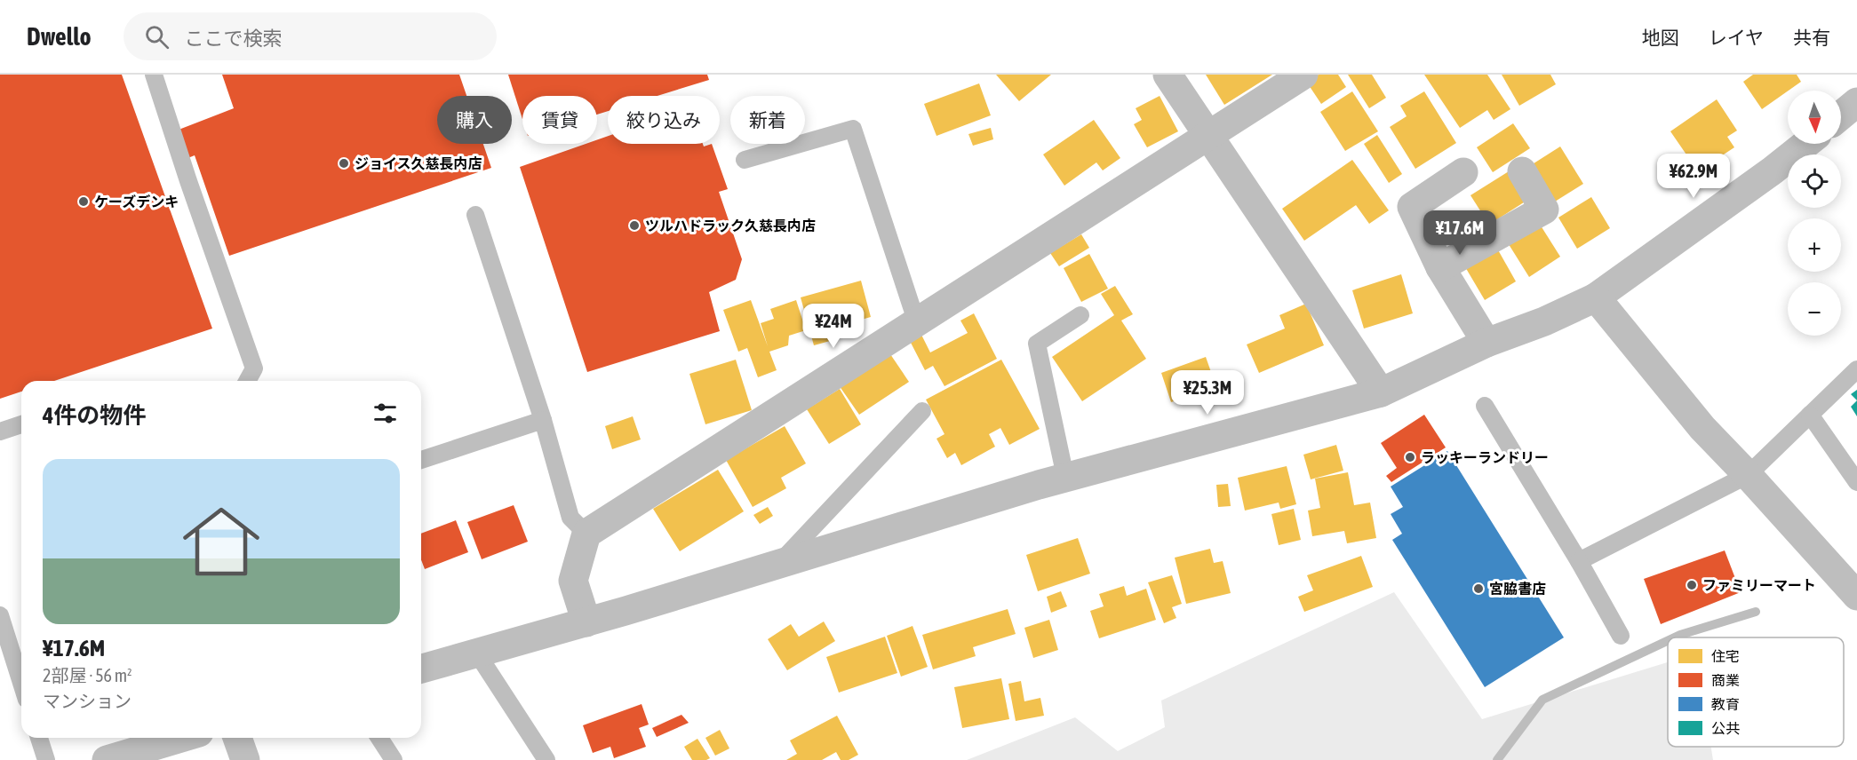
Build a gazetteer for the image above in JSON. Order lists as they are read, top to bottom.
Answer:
{
  "places": [
    "ジョイス久慈長内店",
    "ケーズデンキ",
    "ツルハドラック久慈長内店",
    "ラッキーランドリー",
    "ファミリーマート",
    "宮脇書店"
  ],
  "legend": [
    "住宅",
    "商業",
    "教育",
    "公共"
  ],
  "north": "bottom",
  "page": {
    "header": "Dwello",
    "search": "ここで検索",
    "nav": ["地図", "レイヤ", "共有"],
    "map_buttons": ["+", "−"],
    "chip": [
      "購入",
      "賃貸",
      "絞り込み",
      "新着"
    ],
    "price": [
      "¥62.9M",
      "¥17.6M",
      "¥24M",
      "¥25.3M"
    ],
    "heading": "4件の物件",
    "list": [
      {
        "name": "¥17.6M",
        "note": "2部屋 · 56 m² · マンション"
      }
    ]
  }
}
